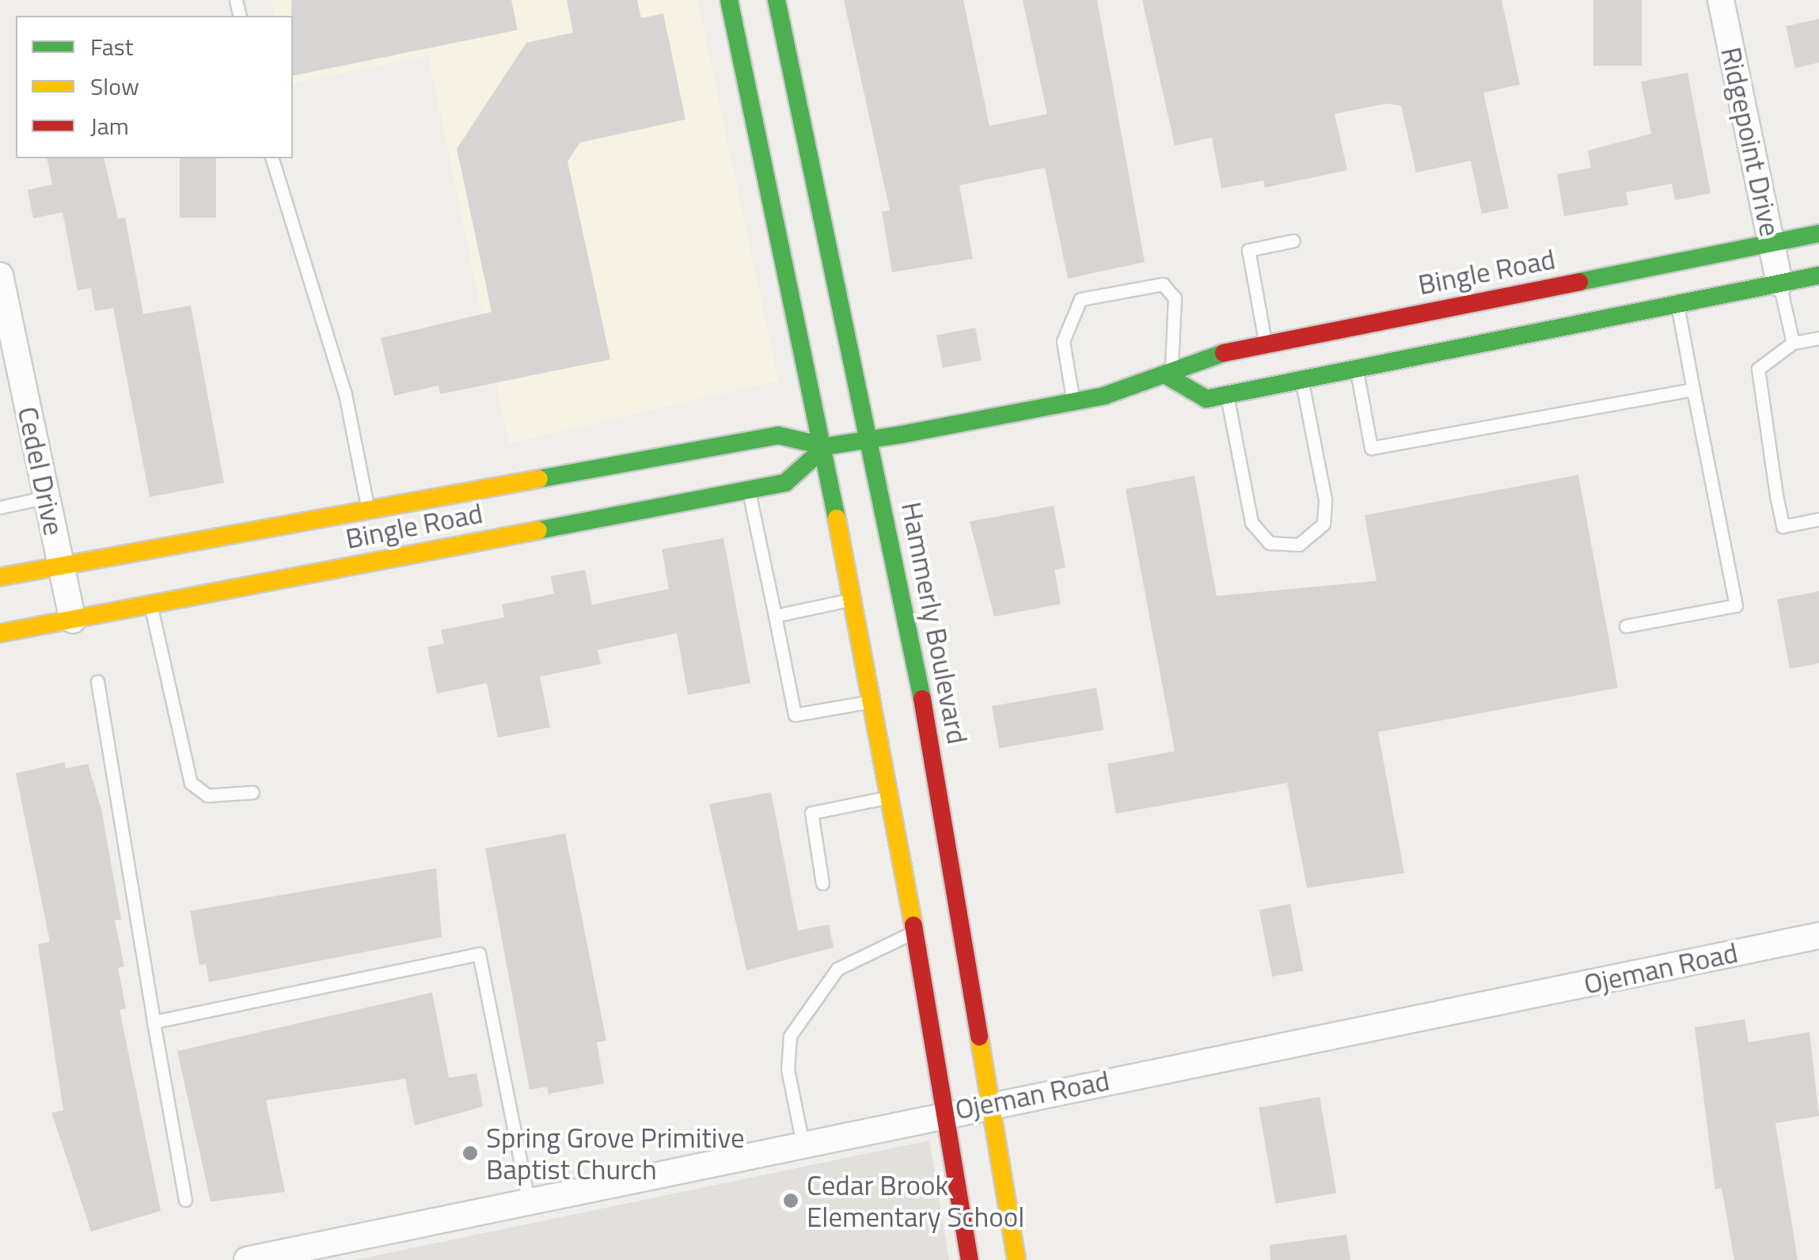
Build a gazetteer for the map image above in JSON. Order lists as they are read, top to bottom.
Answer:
{
  "streets": {
    "main road": ["Bingle Road", "Hammerly Boulevard"],
    "street": ["Ridgepoint Drive", "Cedel Drive", "Ojeman Road"]
  },
  "crossings": [
    ["Ridgepoint Drive", "Bingle Road"],
    ["Bingle Road", "Cedel Drive"],
    ["Bingle Road", "Hammerly Boulevard"],
    ["Hammerly Boulevard", "Ojeman Road"]
  ],
  "places": ["Spring Grove Primitive Baptist Church", "Cedar Brook Elementary School"],
  "legend": ["Fast", "Slow", "Jam"]
}
